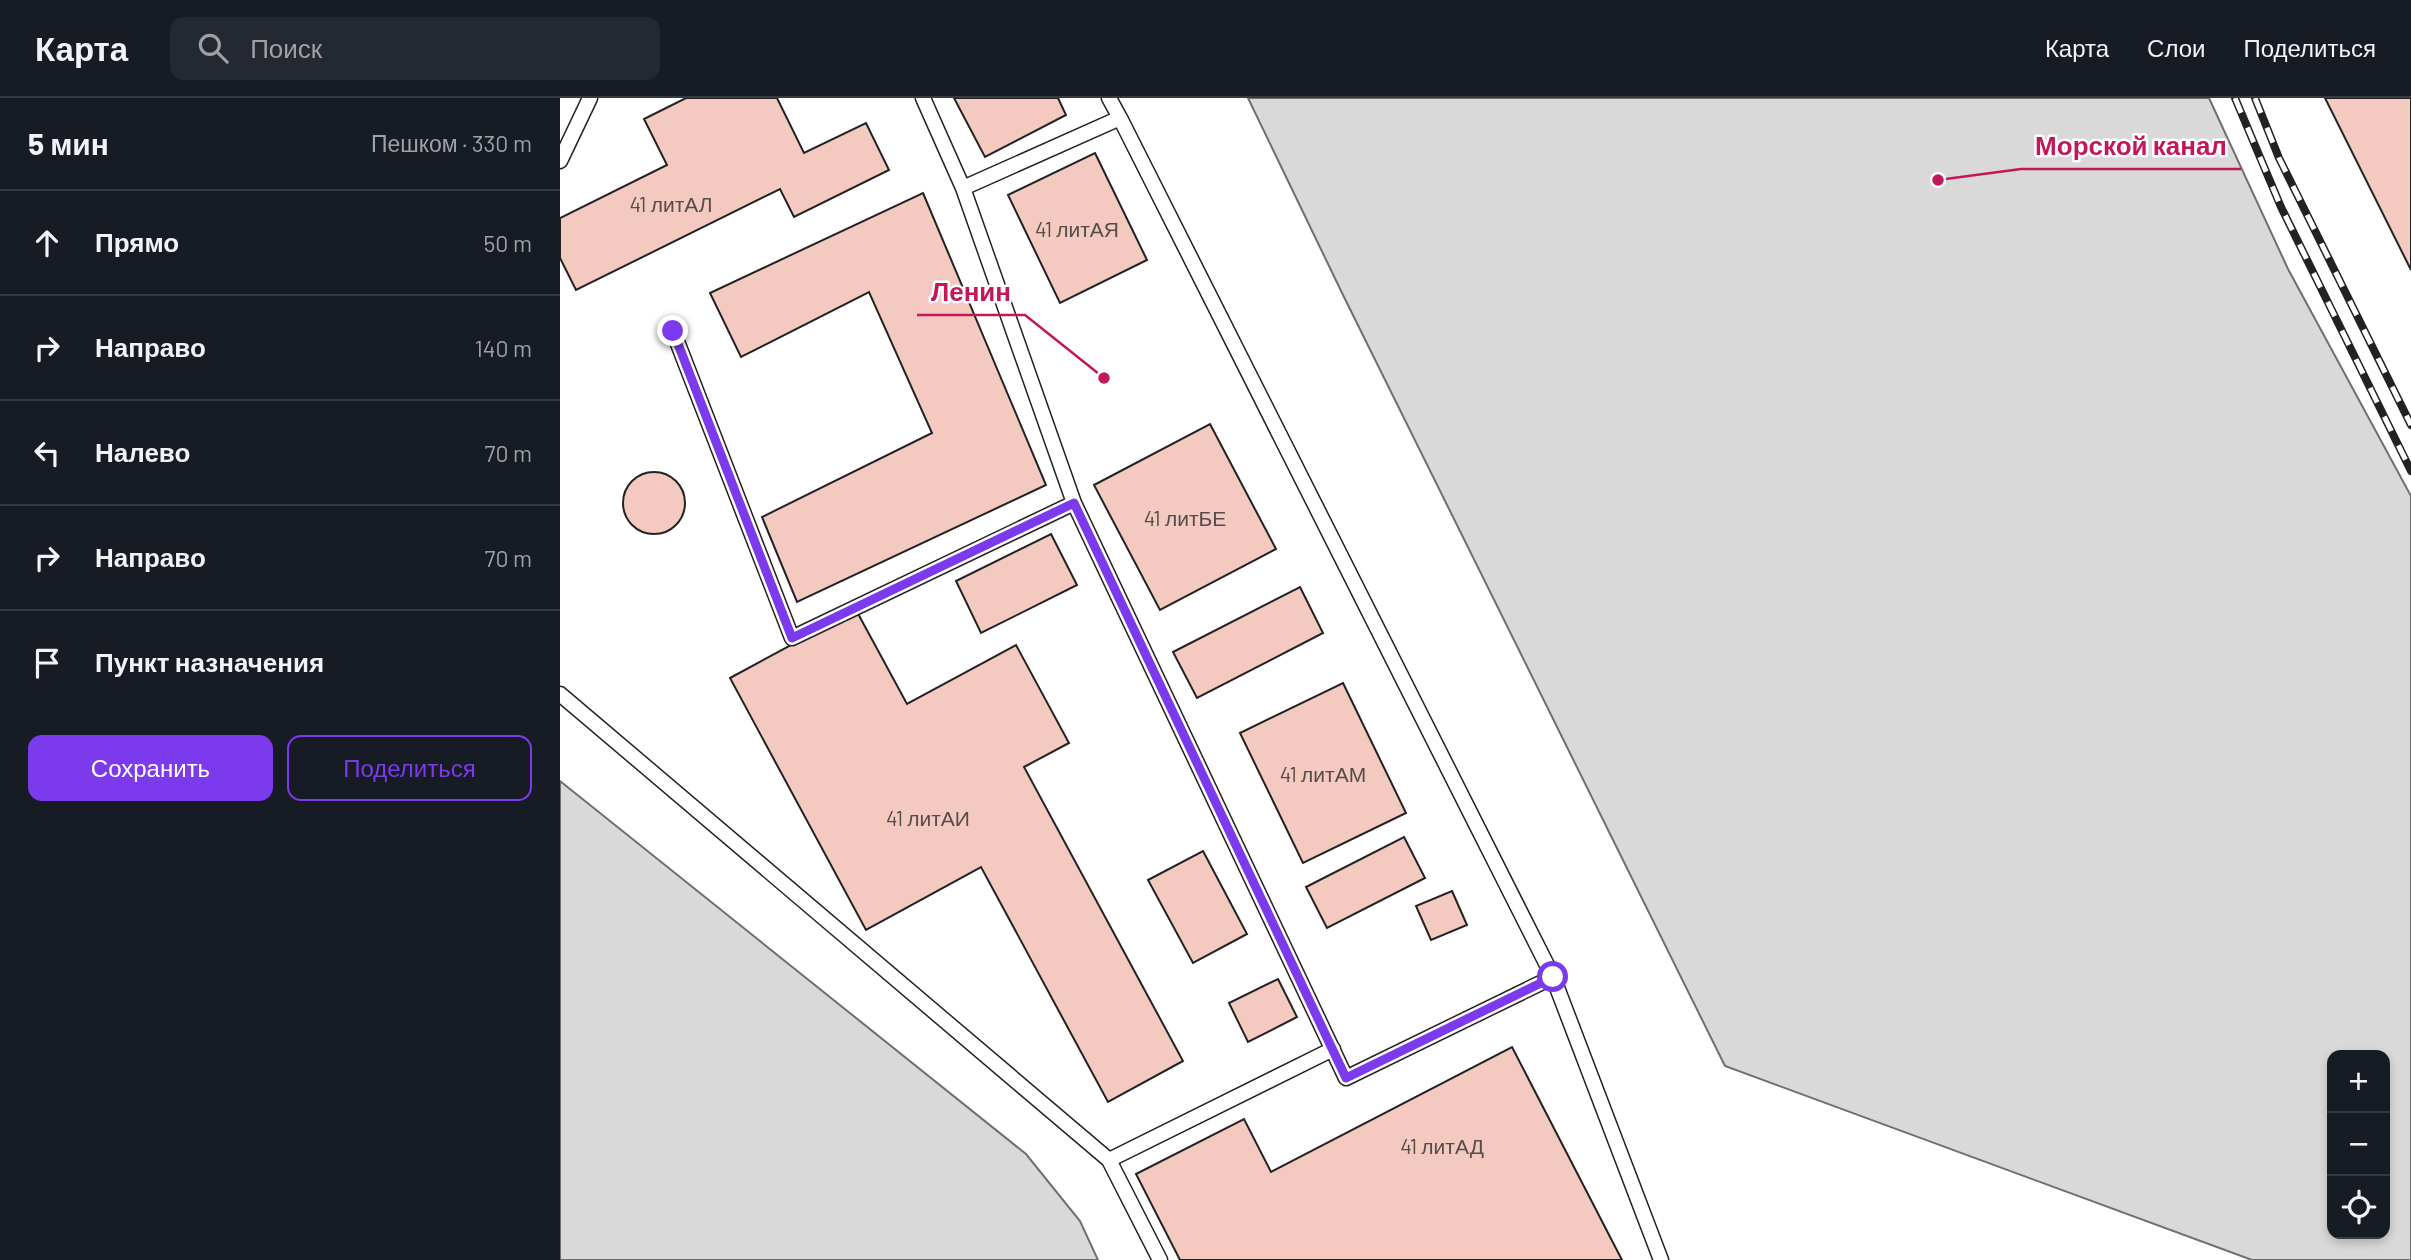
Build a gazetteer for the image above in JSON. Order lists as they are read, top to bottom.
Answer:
{
  "places": ["Морской канал", "Ленин"],
  "house_numbers": [
    "41 литАЛ",
    "41 литАЯ",
    "41 литБЕ",
    "41 литАМ",
    "41 литАИ",
    "41 литАД"
  ],
  "page": {
    "header": "Карта",
    "search": "Поиск",
    "nav": ["Карта", "Слои", "Поделиться"],
    "heading": ["5 мин", "Пешком · 330 m"],
    "list": [
      ["Прямо", "50 m"],
      ["Направо", "140 m"],
      ["Налево", "70 m"],
      ["Направо", "70 m"],
      "Пункт назначения"
    ],
    "buttons": ["Сохранить", "Поделиться"],
    "map_buttons": ["+", "−"]
  }
}
